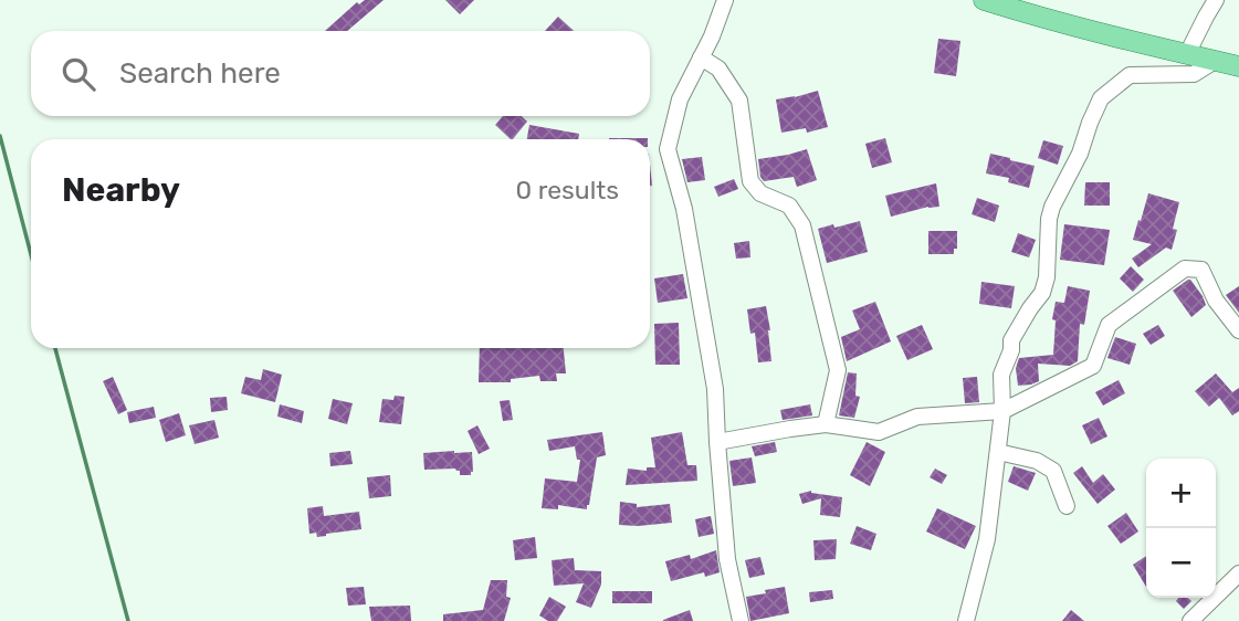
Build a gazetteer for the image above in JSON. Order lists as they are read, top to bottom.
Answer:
{
  "page": {
    "search": "Search here",
    "heading": ["Nearby", "0 results"],
    "map_buttons": ["+", "−"]
  }
}
